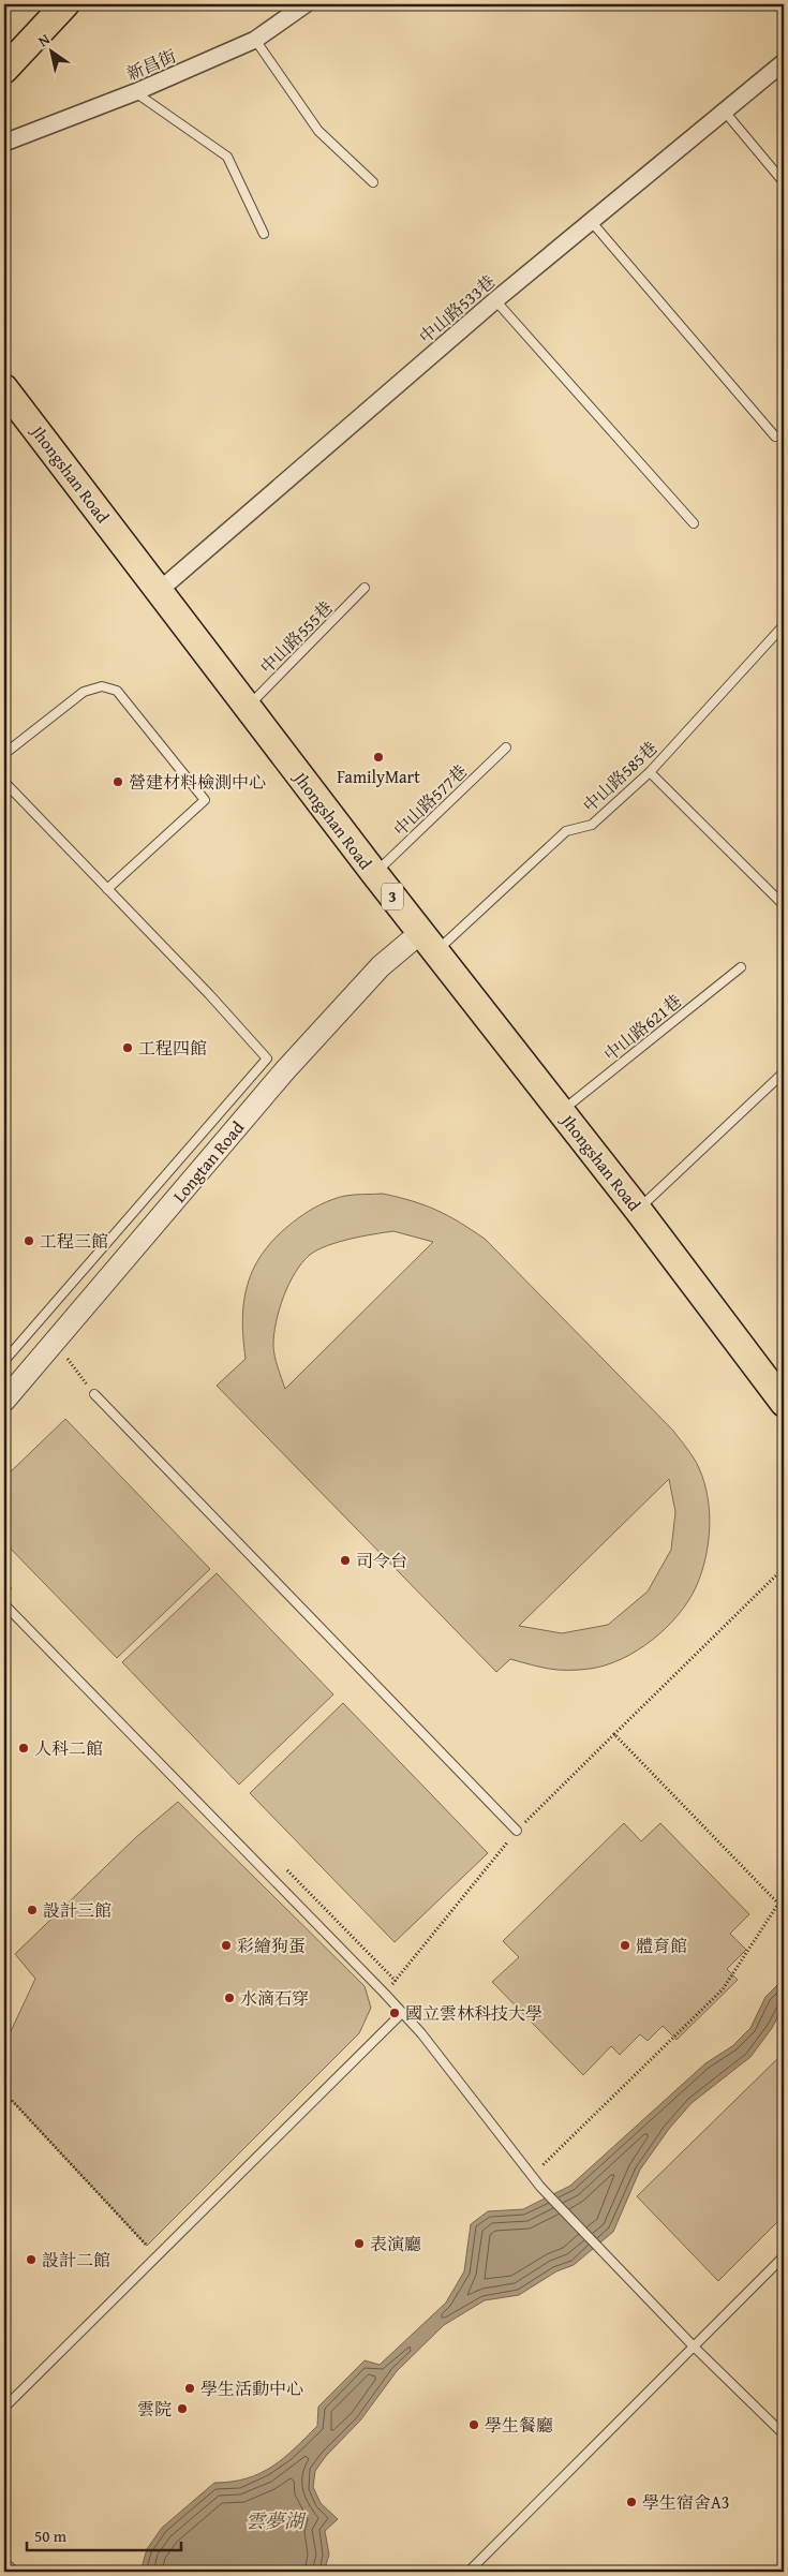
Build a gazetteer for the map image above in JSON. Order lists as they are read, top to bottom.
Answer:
{
  "streets": {
    "main road": ["Jhongshan Road", "3"],
    "street": ["新昌街", "中山路533巷", "Longtan Road"],
    "lane": [
      "中山路555巷",
      "中山路585巷",
      "中山路577巷",
      "中山路621巷"
    ]
  },
  "crossings": [
    ["中山路533巷", "Jhongshan Road"],
    ["Jhongshan Road", "中山路555巷"],
    ["Jhongshan Road", "中山路585巷"],
    ["Jhongshan Road", "中山路577巷"],
    ["Jhongshan Road", "中山路621巷"],
    ["Jhongshan Road", "Longtan Road"],
    ["中山路585巷", "Longtan Road"]
  ],
  "water": ["雲夢湖"],
  "places": [
    "FamilyMart",
    "營建材料檢測中心",
    "工程四館",
    "工程三館",
    "司令台",
    "人科二館",
    "設計三館",
    "彩繪狗蛋",
    "體育館",
    "水滴石穿",
    "國立雲林科技大學",
    "表演廳",
    "設計二館",
    "學生活動中心",
    "雲院",
    "學生餐廳",
    "學生宿舍A3"
  ],
  "scale_bar": "50 m",
  "north": "top left"
}
